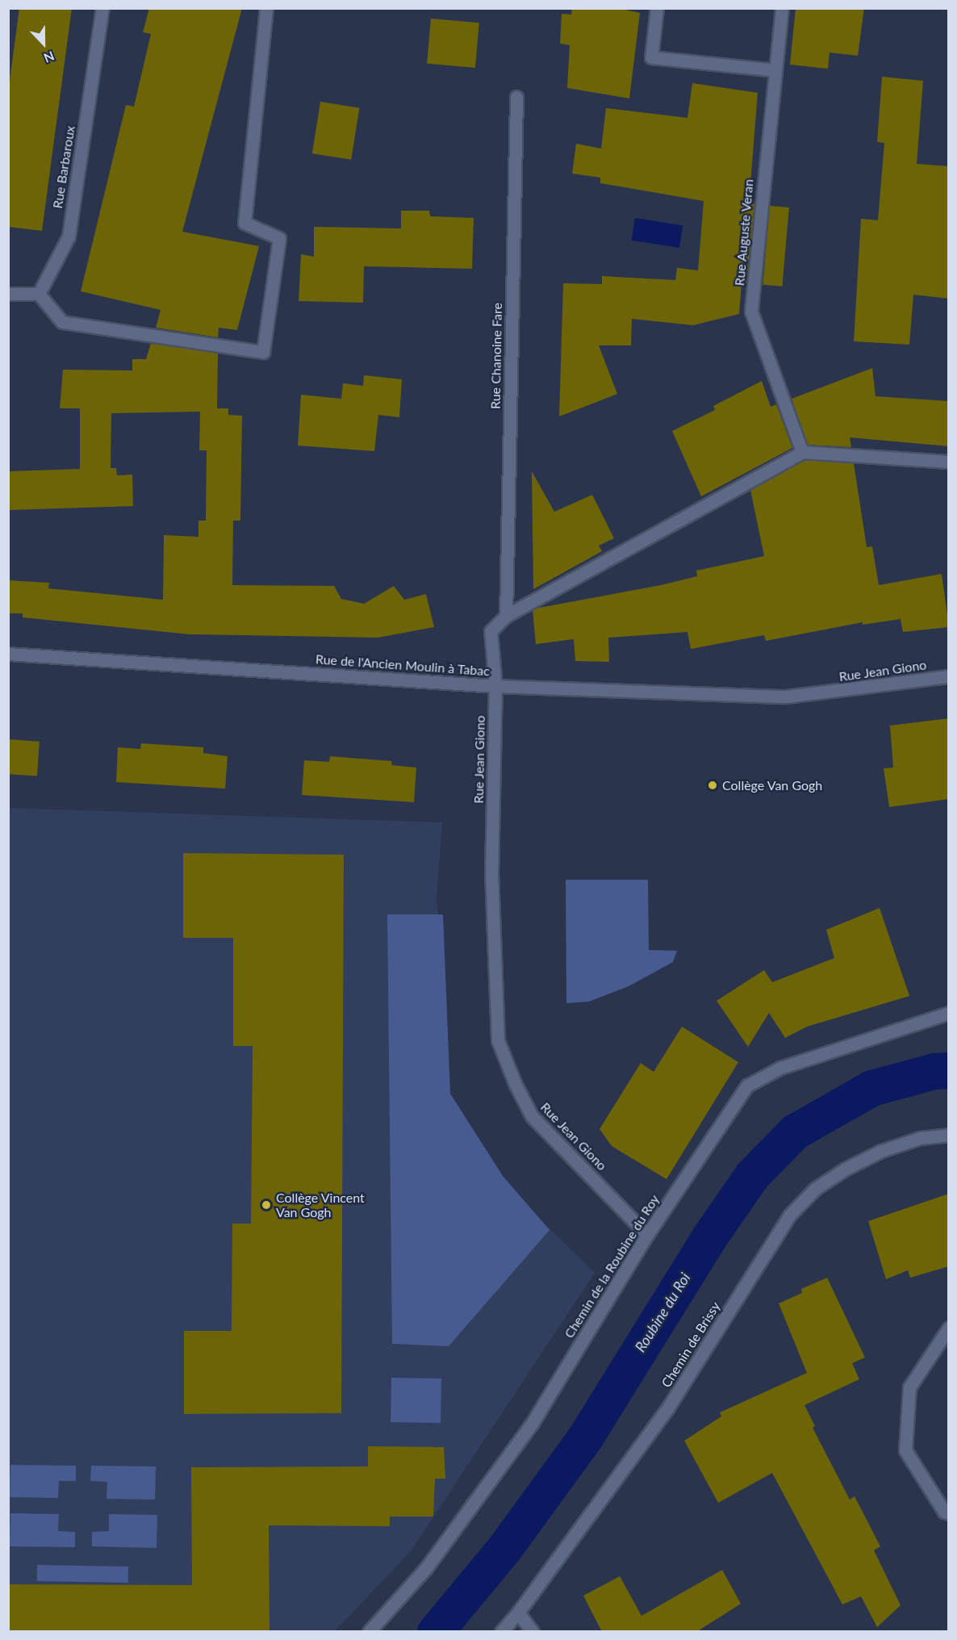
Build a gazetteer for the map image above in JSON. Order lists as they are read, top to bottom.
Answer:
{
  "streets": {
    "street": [
      "Rue Barbaroux",
      "Rue Auguste Veran",
      "Rue Chanoine Fare",
      "Rue de l'Ancien Moulin à Tabac",
      "Rue Jean Giono",
      "Chemin de la Roubine du Roy",
      "Chemin de Brissy"
    ]
  },
  "crossings": [
    ["Rue Auguste Veran", "Rue de l'Ancien Moulin à Tabac"],
    ["Rue Chanoine Fare", "Rue de l'Ancien Moulin à Tabac"],
    ["Rue de l'Ancien Moulin à Tabac", "Rue Jean Giono"],
    ["Rue Jean Giono", "Chemin de la Roubine du Roy"]
  ],
  "water": ["Roubine du Roi"],
  "places": ["Collège Van Gogh", "Collège Vincent Van Gogh"],
  "north": "bottom"
}
